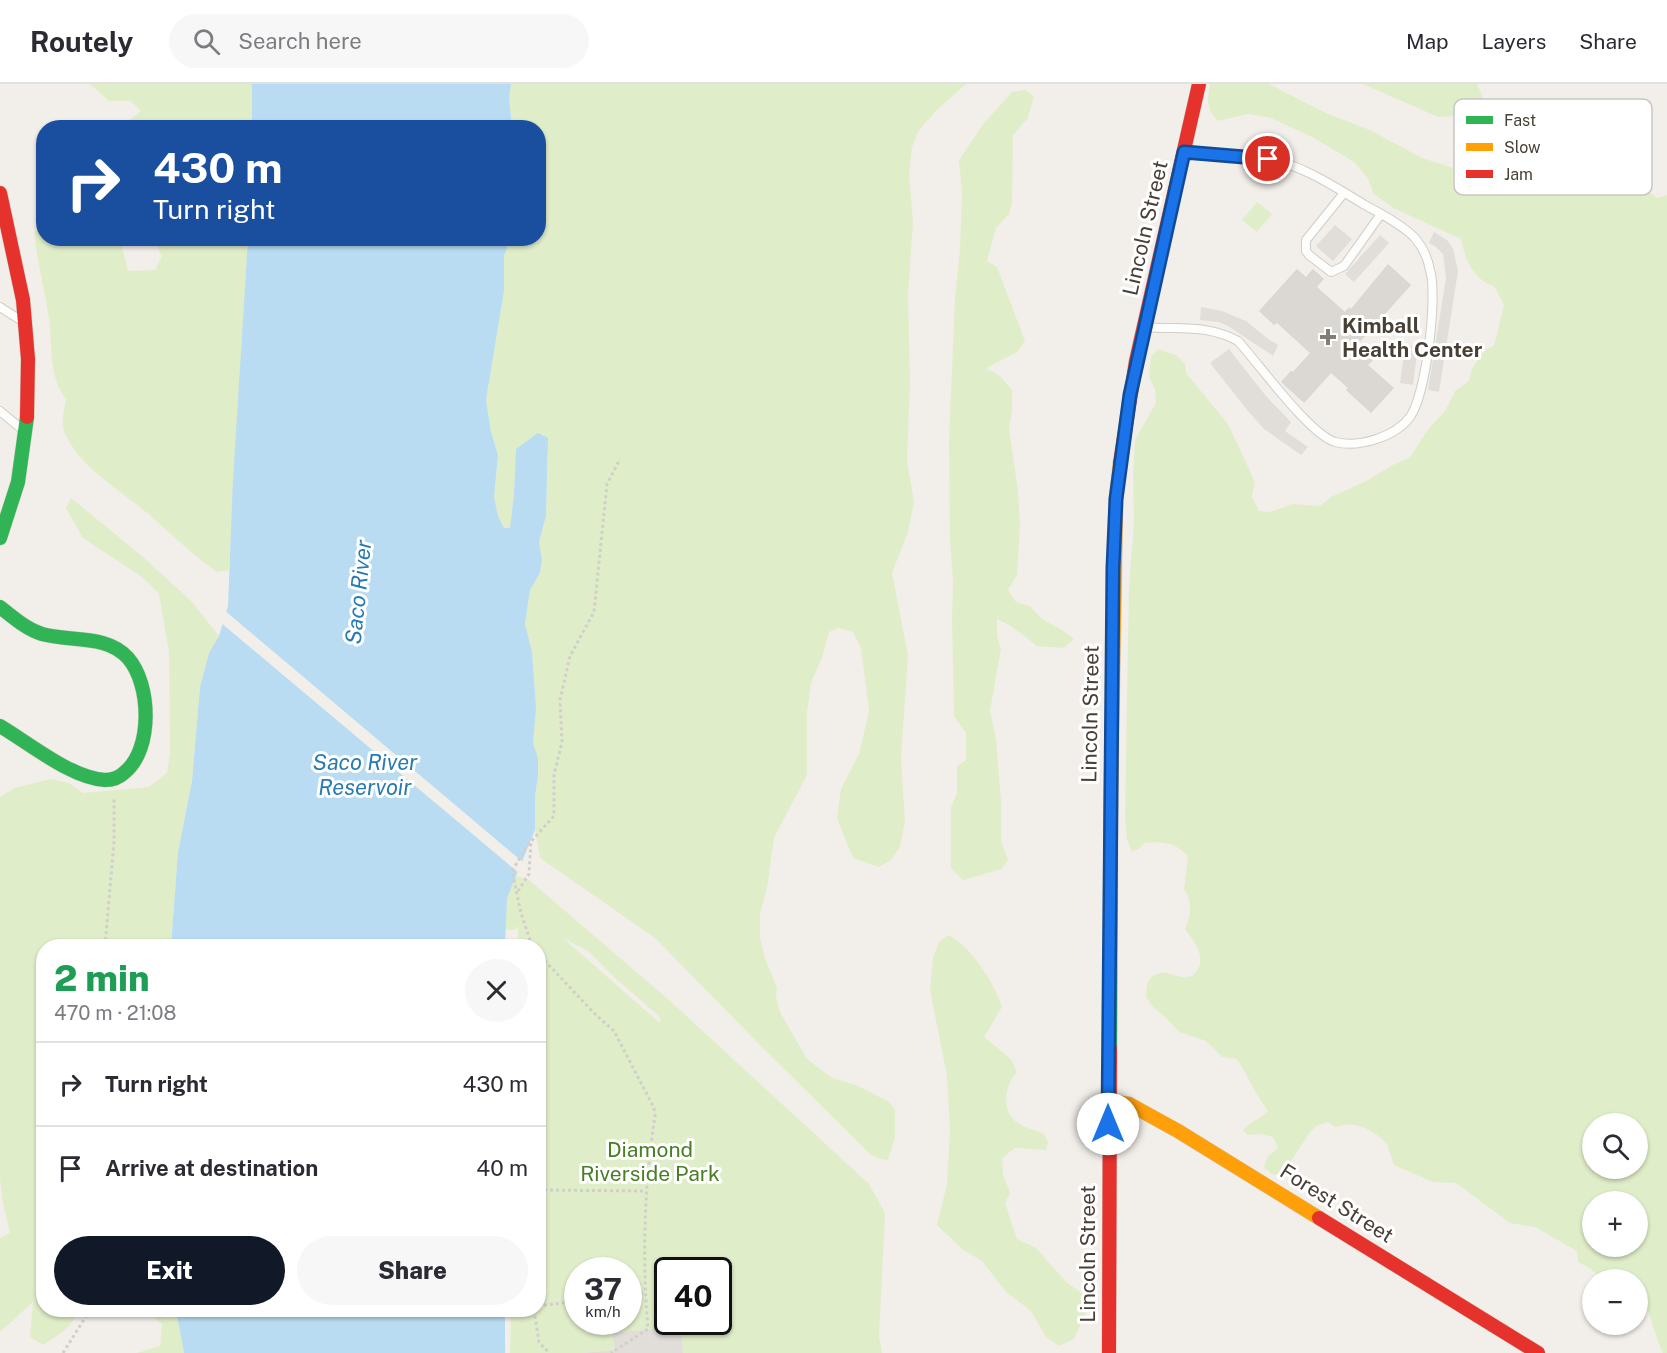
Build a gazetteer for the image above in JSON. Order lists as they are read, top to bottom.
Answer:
{
  "streets": {
    "street": ["Lincoln Street", "Forest Street"]
  },
  "crossings": [
    ["Lincoln Street", "Forest Street"]
  ],
  "water": ["Saco River", "Saco River Reservoir"],
  "parks": ["Diamond Riverside Park"],
  "places": {
    "health": ["Kimball Health Center"]
  },
  "legend": ["Fast", "Slow", "Jam"],
  "page": {
    "header": "Routely",
    "search": "Search here",
    "nav": ["Map", "Layers", "Share"],
    "turn": ["430 m", "Turn right"],
    "heading": ["2 min", "470 m · 21:08"],
    "list": [
      {
        "name": "Turn right",
        "value": "430 m"
      },
      {
        "name": "Arrive at destination",
        "value": "40 m"
      }
    ],
    "map_buttons": ["+", "−"],
    "buttons": ["Exit", "Share"],
    "speed": "37 km/h",
    "limit": "40"
  }
}
